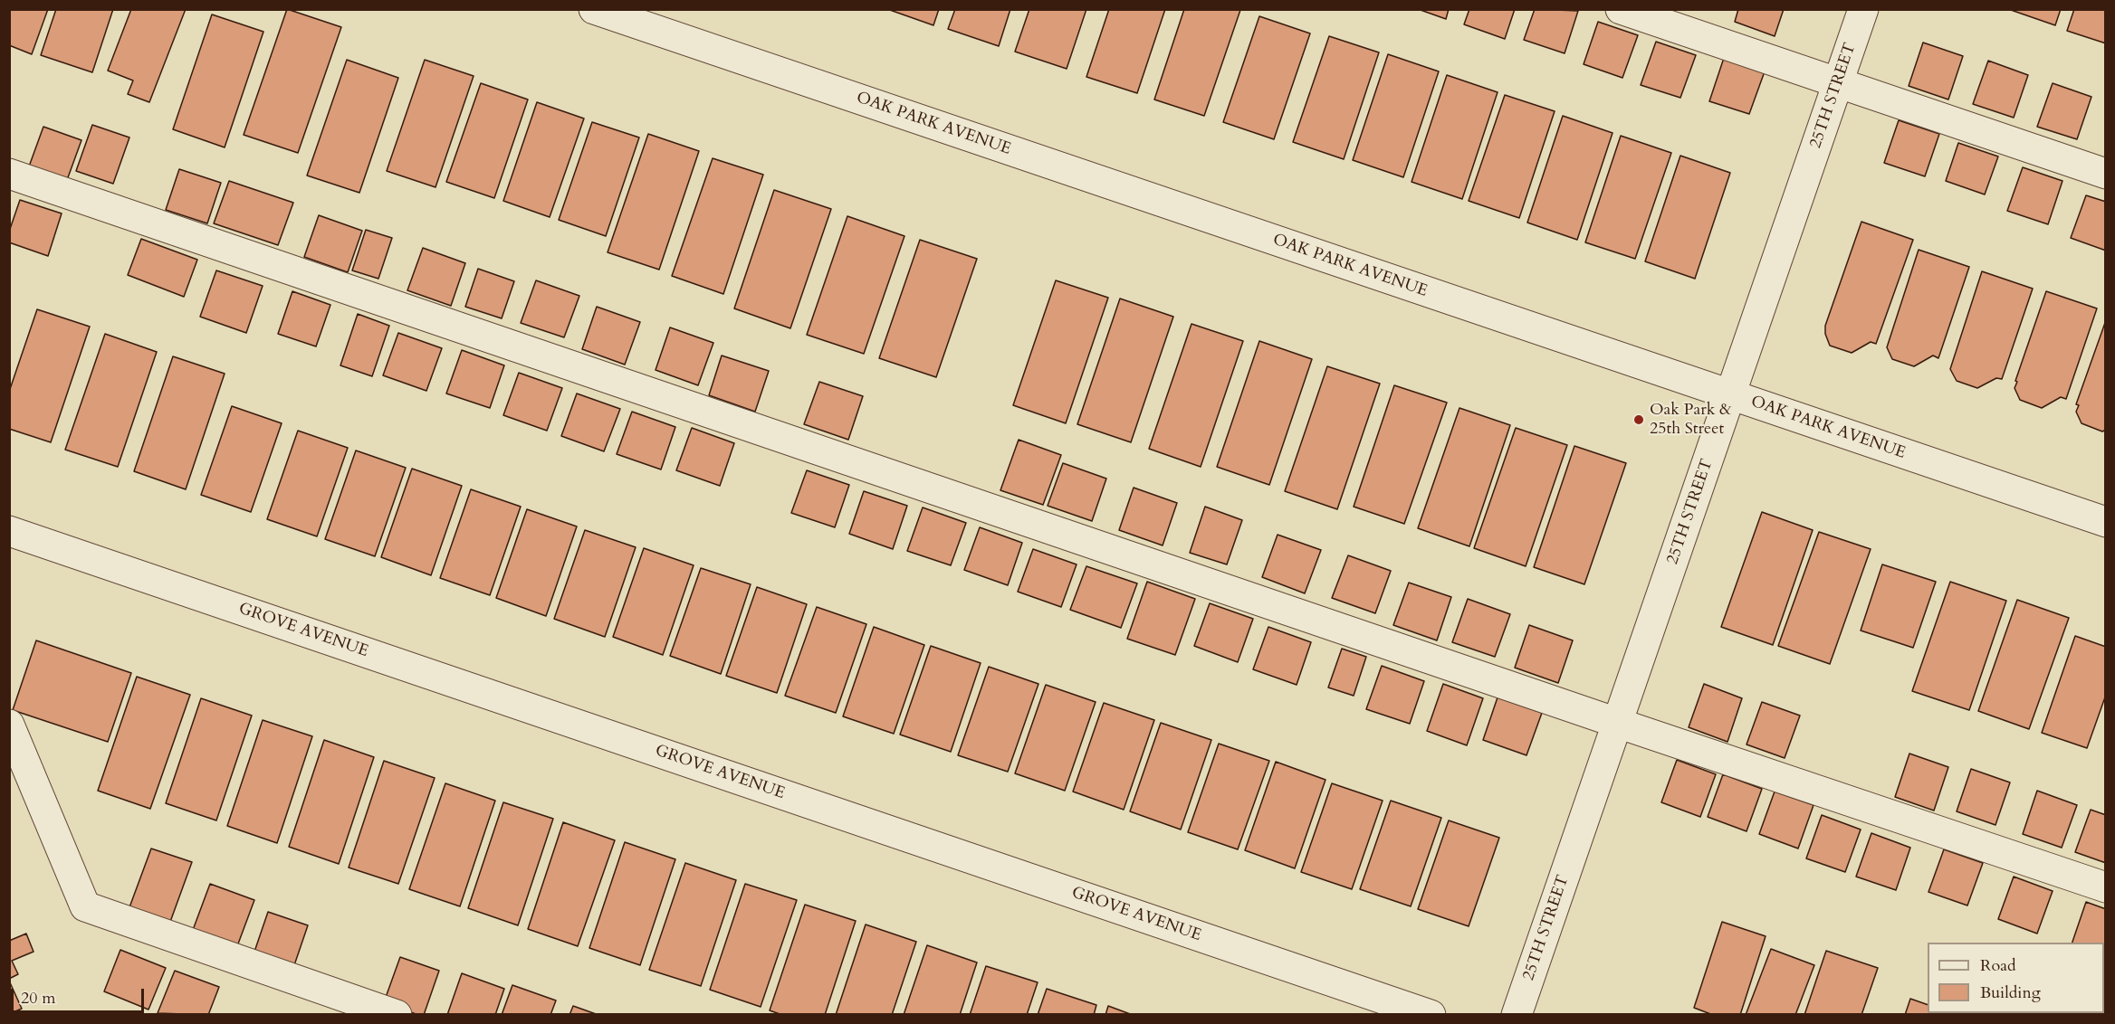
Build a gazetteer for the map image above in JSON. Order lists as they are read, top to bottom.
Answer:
{
  "streets": {
    "street": ["25TH STREET", "OAK PARK AVENUE", "GROVE AVENUE"]
  },
  "crossings": [
    ["25TH STREET", "OAK PARK AVENUE"]
  ],
  "places": ["Oak Park & 25th Street"],
  "legend": ["Road", "Building"],
  "scale_bar": "20 m"
}
